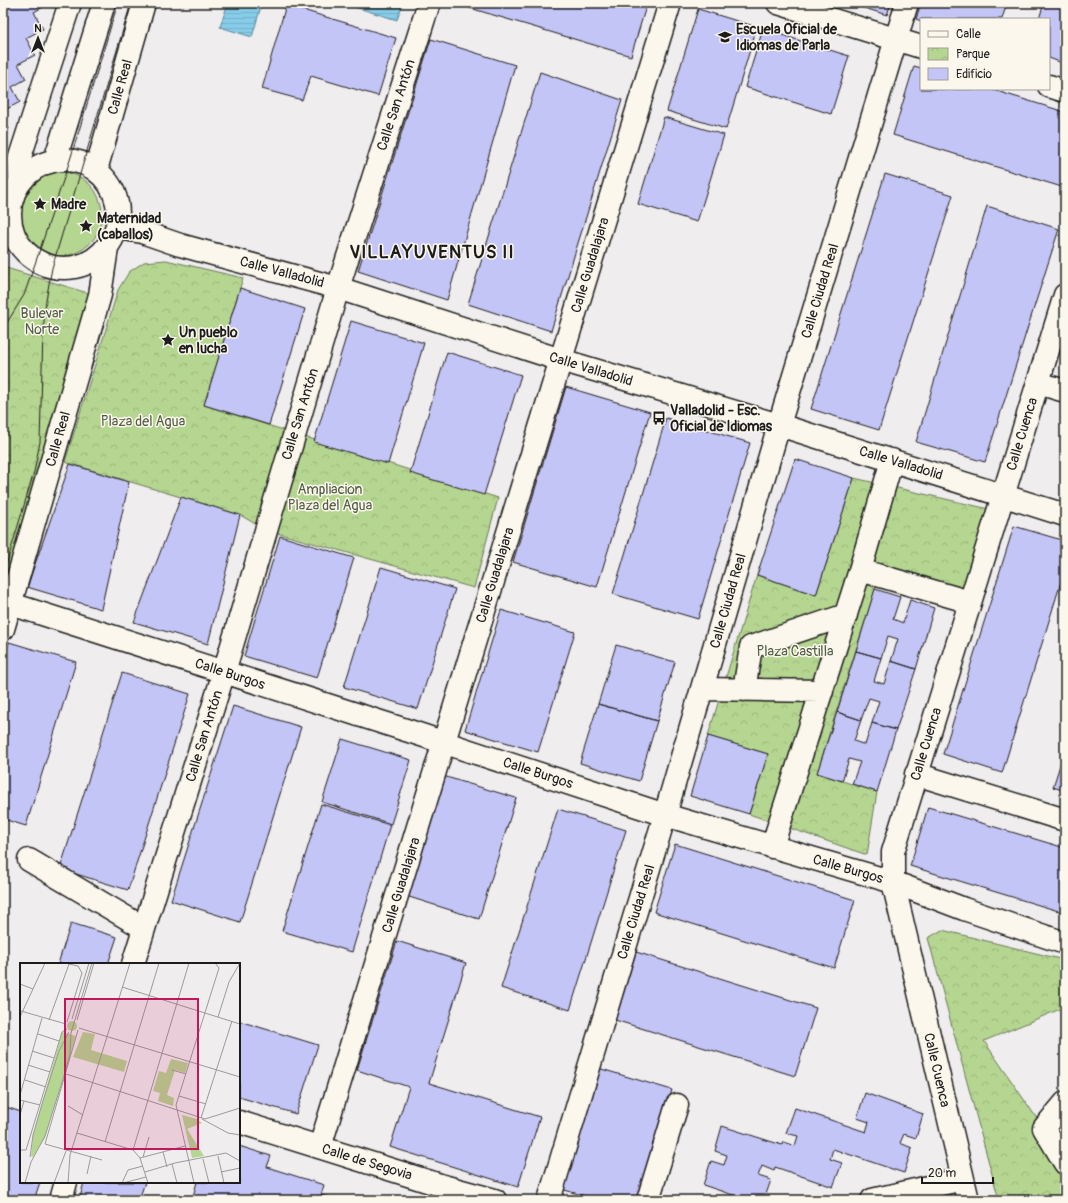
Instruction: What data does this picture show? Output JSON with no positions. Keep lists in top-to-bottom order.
{
  "streets": {
    "street": [
      "Calle Real",
      "Calle San Antón",
      "Calle Guadalajara",
      "Calle Valladolid",
      "Calle Ciudad Real",
      "Calle Cuenca",
      "Calle Burgos",
      "Calle de Segovia"
    ]
  },
  "crossings": [
    ["Calle Real", "Calle Valladolid"],
    ["Calle Real", "Calle Burgos"],
    ["Calle San Antón", "Calle Valladolid"],
    ["Calle San Antón", "Calle Burgos"],
    ["Calle Guadalajara", "Calle Valladolid"],
    ["Calle Guadalajara", "Calle Burgos"],
    ["Calle Guadalajara", "Calle de Segovia"],
    ["Calle Valladolid", "Calle Ciudad Real"],
    ["Calle Valladolid", "Calle Cuenca"],
    ["Calle Ciudad Real", "Calle Burgos"],
    ["Calle Cuenca", "Calle Burgos"]
  ],
  "districts": ["VILLAYUVENTUS II"],
  "parks": [
    "Bulevar Norte",
    "Plaza del Agua",
    "Ampliacion Plaza del Agua",
    "Plaza Castilla"
  ],
  "places": {
    "school or university": ["Escuela Oficial de Idiomas de Parla"],
    "place": ["Madre", "Maternidad (caballos)", "Un pueblo en lucha"],
    "bus stop": ["Valladolid - Esc. Oficial de Idiomas"]
  },
  "legend": ["Calle", "Parque", "Edificio"],
  "scale_bar": "20 m",
  "north": "top"
}
